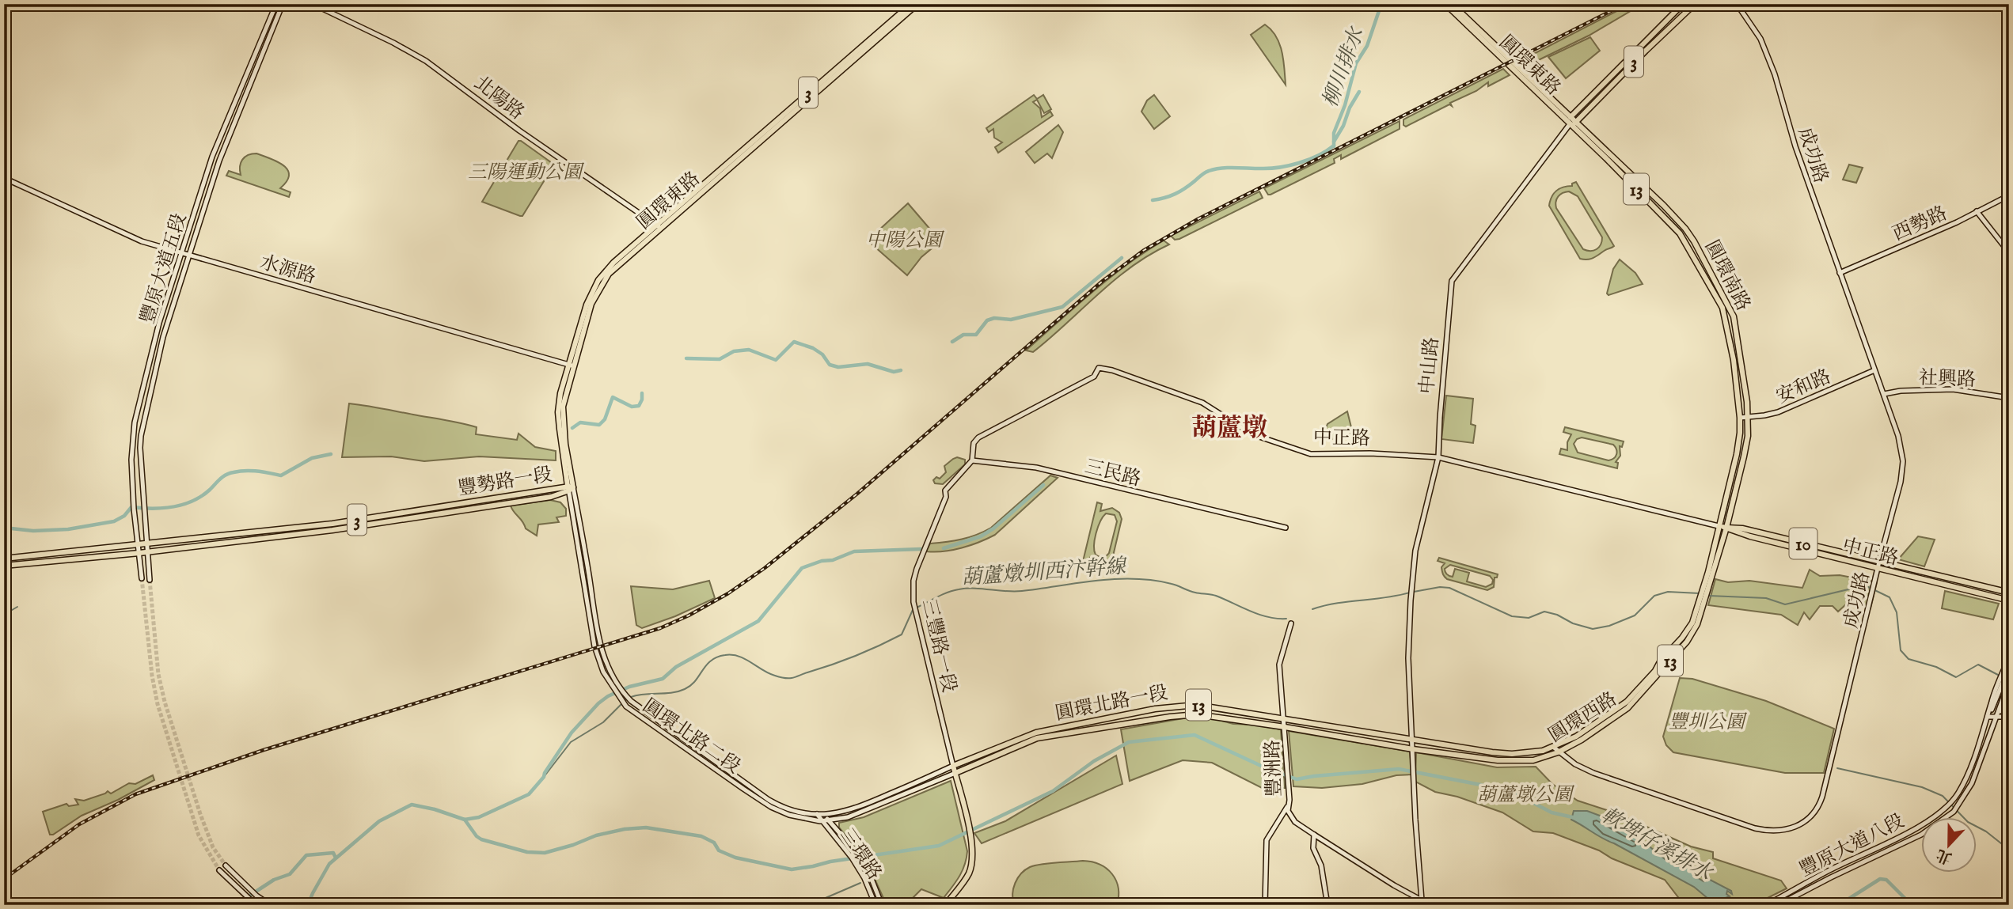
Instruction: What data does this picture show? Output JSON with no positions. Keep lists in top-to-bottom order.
{
  "streets": {
    "main road": [
      "3",
      "圓環東路",
      "13",
      "圓環南路",
      "中正路",
      "豐勢路一段",
      "10",
      "三豐路一段",
      "圓環北路一段",
      "圓環西路"
    ],
    "street": [
      "北陽路",
      "成功路",
      "西勢路",
      "豐原大道五段",
      "水源路",
      "中山路",
      "社興路",
      "安和路",
      "三民路",
      "圓環北路二段",
      "豐洲路",
      "豐原大道八段",
      "三環路"
    ]
  },
  "crossings": [
    ["3", "圓環東路"],
    ["3", "豐原大道五段"],
    ["3", "圓環南路"],
    ["3", "豐勢路一段"],
    ["圓環東路", "北陽路"],
    ["圓環東路", "水源路"],
    ["圓環東路", "圓環南路"],
    ["圓環東路", "中山路"],
    ["圓環東路", "豐勢路一段"],
    ["圓環東路", "圓環北路二段"],
    ["成功路", "西勢路"],
    ["成功路", "社興路"],
    ["成功路", "安和路"],
    ["成功路", "中正路"],
    ["成功路", "圓環西路"],
    ["豐原大道五段", "水源路"],
    ["豐原大道五段", "豐勢路一段"],
    ["圓環南路", "中山路"],
    ["圓環南路", "安和路"],
    ["圓環南路", "中正路"],
    ["圓環南路", "圓環西路"],
    ["中山路", "中正路"],
    ["中山路", "圓環北路一段"],
    ["中山路", "圓環西路"],
    ["中山路", "豐洲路"],
    ["中正路", "三民路"],
    ["中正路", "三豐路一段"],
    ["中正路", "圓環西路"],
    ["三民路", "三豐路一段"],
    ["豐勢路一段", "圓環北路二段"],
    ["三豐路一段", "圓環北路一段"],
    ["三豐路一段", "圓環北路二段"],
    ["圓環北路一段", "圓環西路"],
    ["圓環北路一段", "圓環北路二段"],
    ["圓環北路一段", "豐洲路"],
    ["圓環北路二段", "三環路"]
  ],
  "districts": ["葫蘆墩"],
  "water": ["柳川排水", "葫蘆燉圳西汴幹線", "軟埤仔溪排水"],
  "parks": [
    "三陽運動公園",
    "中陽公園",
    "豐圳公園",
    "葫蘆墩公園"
  ],
  "north": "bottom"
}
